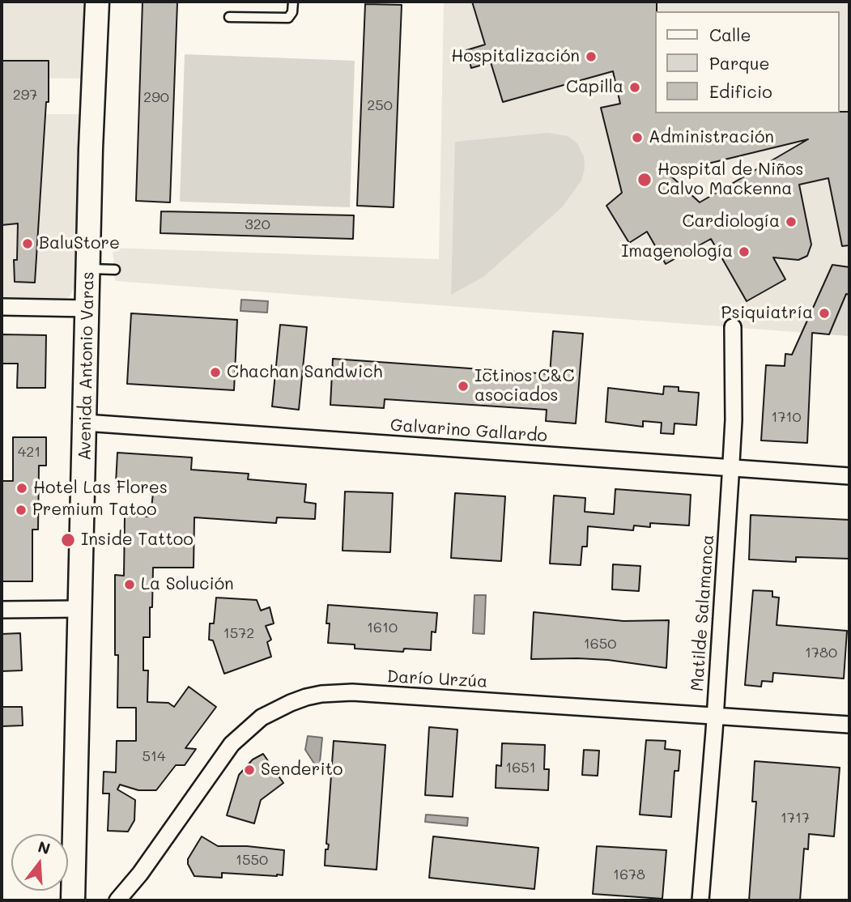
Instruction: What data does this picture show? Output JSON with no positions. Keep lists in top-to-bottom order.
{
  "streets": {
    "main road": ["Avenida Antonio Varas"],
    "street": ["Galvarino Gallardo", "Matilde Salamanca", "Darío Urzúa"]
  },
  "crossings": [
    ["Avenida Antonio Varas", "Galvarino Gallardo"],
    ["Galvarino Gallardo", "Matilde Salamanca"],
    ["Matilde Salamanca", "Darío Urzúa"]
  ],
  "places": [
    "Hospitalización",
    "Capilla",
    "Administración",
    "Hospital de Niños Calvo Mackenna",
    "Cardiología",
    "BaluStore",
    "Imagenología",
    "Psiquiatría",
    "Chachan Sandwich",
    "Ictinos C&C asociados",
    "Hotel Las Flores",
    "Premium Tatoo",
    "Inside Tattoo",
    "La Solución",
    "Senderito"
  ],
  "house_numbers": [
    "297",
    "290",
    "250",
    "320",
    "1710",
    "421",
    "1610",
    "1572",
    "1650",
    "1780",
    "514",
    "1651",
    "1717",
    "1550",
    "1678"
  ],
  "legend": ["Calle", "Parque", "Edificio"],
  "north": "top"
}
